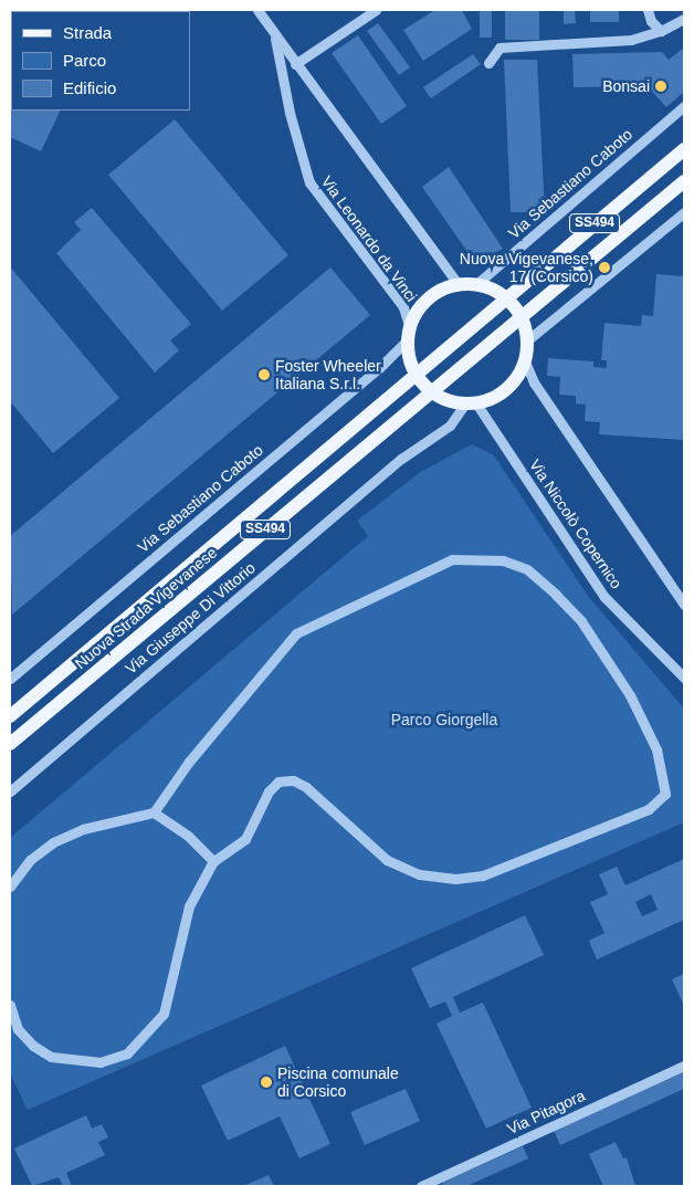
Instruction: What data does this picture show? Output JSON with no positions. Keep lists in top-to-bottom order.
{
  "streets": {
    "main road": ["SS494", "Nuova Strada Vigevanese"],
    "street": [
      "Via Sebastiano Caboto",
      "Via Leonardo da Vinci",
      "Via Niccolò Copernico",
      "Via Giuseppe Di Vittorio",
      "Via Pitagora"
    ]
  },
  "crossings": [
    ["Via Sebastiano Caboto", "Via Leonardo da Vinci"],
    ["Via Niccolò Copernico", "Via Giuseppe Di Vittorio"]
  ],
  "parks": ["Parco Giorgella"],
  "places": [
    "Bonsai",
    "Nuova Vigevanese, 17 (Corsico)",
    "Foster Wheeler Italiana S.r.l.",
    "Piscina comunale di Corsico"
  ],
  "legend": ["Strada", "Parco", "Edificio"]
}
